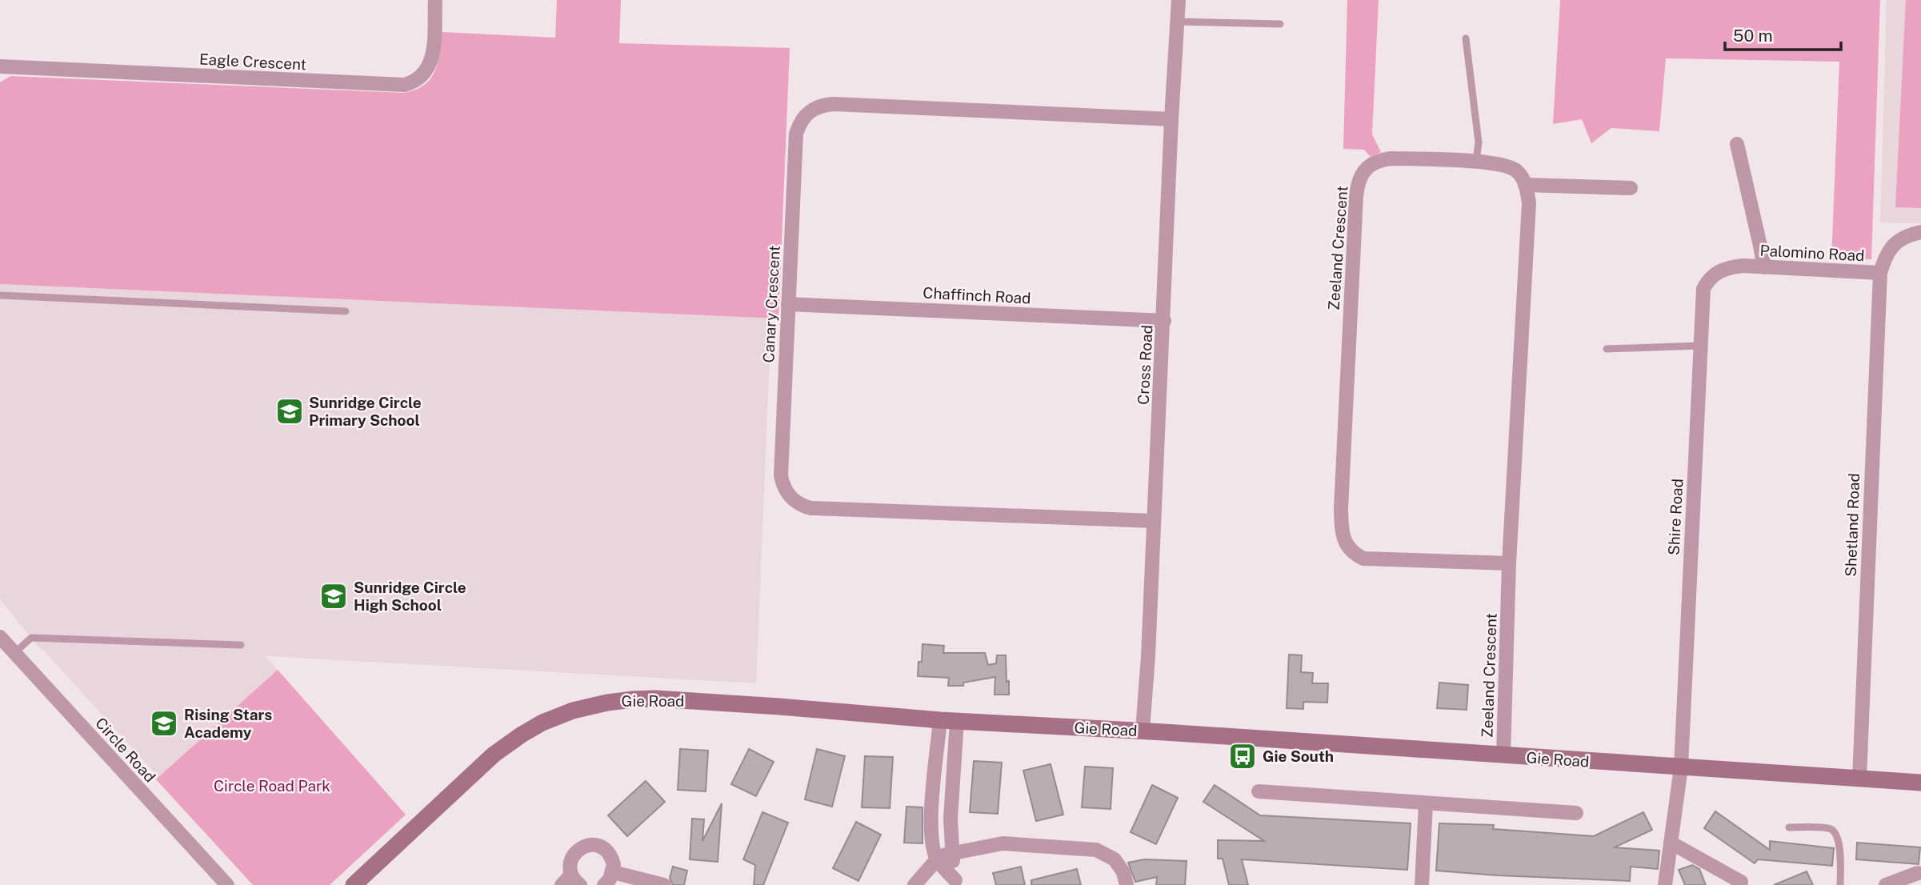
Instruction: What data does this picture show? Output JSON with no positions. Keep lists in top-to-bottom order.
{
  "streets": {
    "street": [
      "Eagle Crescent",
      "Zeeland Crescent",
      "Palomino Road",
      "Chaffinch Road",
      "Canary Crescent",
      "Cross Road",
      "Shire Road",
      "Shetland Road",
      "Gie Road",
      "Circle Road"
    ]
  },
  "crossings": [
    ["Zeeland Crescent", "Gie Road"],
    ["Palomino Road", "Shire Road"],
    ["Palomino Road", "Shetland Road"],
    ["Chaffinch Road", "Canary Crescent"],
    ["Chaffinch Road", "Cross Road"],
    ["Canary Crescent", "Cross Road"],
    ["Cross Road", "Gie Road"],
    ["Shire Road", "Gie Road"],
    ["Shetland Road", "Gie Road"]
  ],
  "parks": ["Circle Road Park"],
  "places": {
    "school or university": ["Sunridge Circle Primary School", "Sunridge Circle High School", "Rising Stars Academy"],
    "bus stop": ["Gie South"]
  },
  "scale_bar": "50 m"
}
